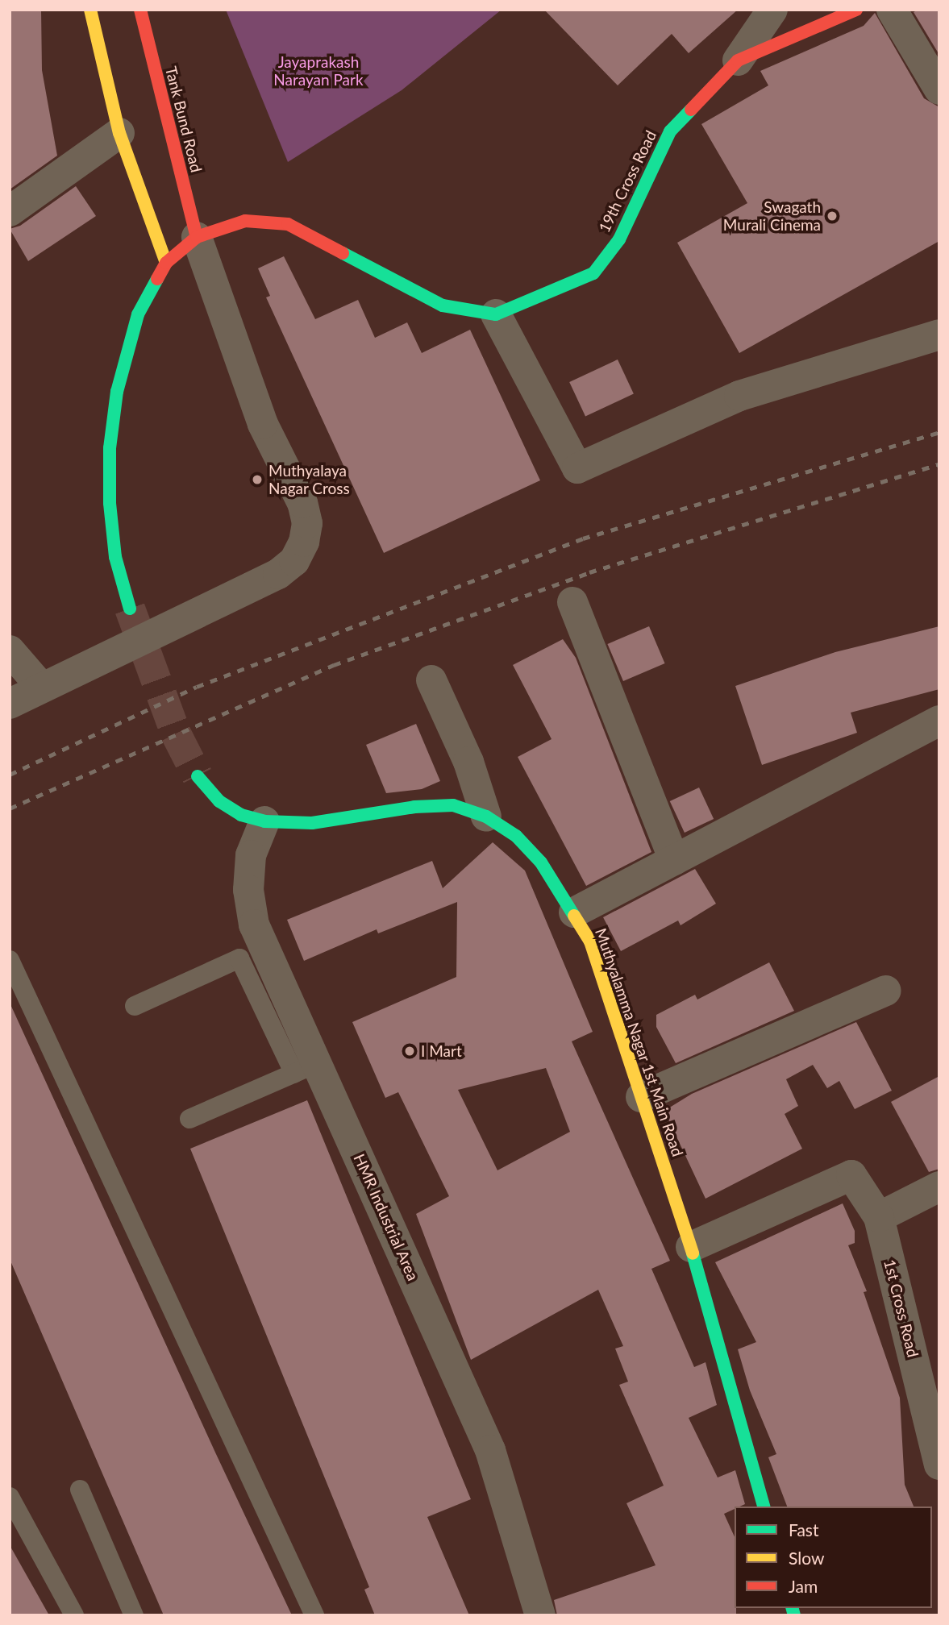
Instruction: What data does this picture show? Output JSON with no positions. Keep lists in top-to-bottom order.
{
  "streets": {
    "street": [
      "Tank Bund Road",
      "19th Cross Road",
      "Muthyalamma Nagar 1st Main Road",
      "HMR Industrial Area",
      "1st Cross Road"
    ]
  },
  "crossings": [
    ["Muthyalamma Nagar 1st Main Road", "HMR Industrial Area"],
    ["Muthyalamma Nagar 1st Main Road", "1st Cross Road"]
  ],
  "parks": ["Jayaprakash Narayan Park"],
  "places": ["Swagath Murali Cinema", "Muthyalaya Nagar Cross", "I Mart"],
  "legend": ["Fast", "Slow", "Jam"]
}
